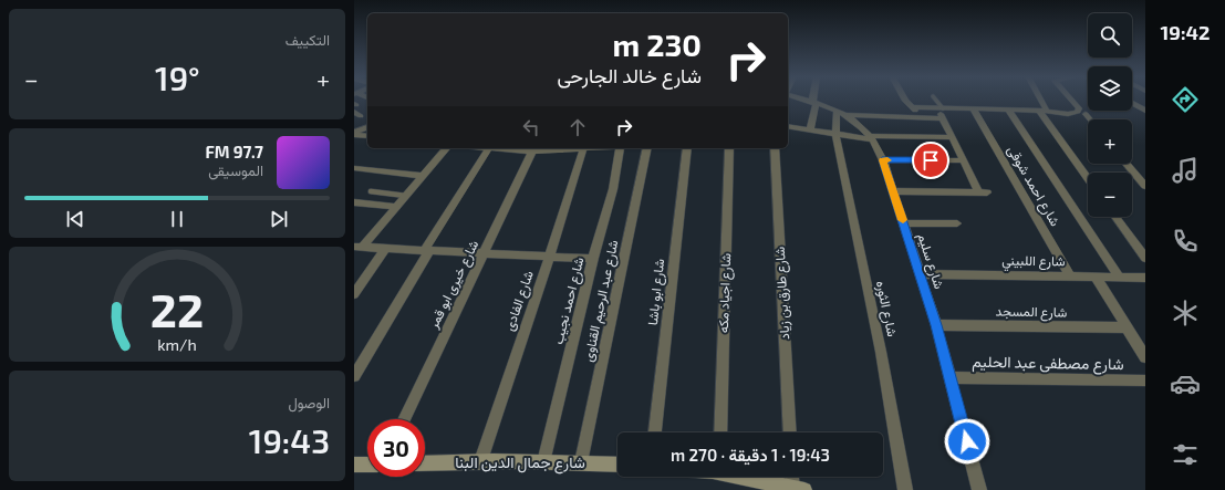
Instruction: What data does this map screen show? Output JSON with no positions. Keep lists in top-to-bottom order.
{
  "streets": {
    "main road": ["شارع جمال الدين البنا"],
    "street": [
      "شارع احمد شوقى",
      "شارع سليم",
      "شارع اللبيني",
      "شارع خيرى ابو قمر",
      "شارع ابو باشا",
      "شارع اجياد مكه",
      "شارع طارق بن زياد",
      "شارع الفادى",
      "شارع احمد نجيب",
      "شارع عبد الرحيم القناوى",
      "شارع الثوره",
      "شارع المسجد",
      "شارع مصطفى عبد الحليم"
    ]
  },
  "crossings": [
    ["شارع احمد شوقى", "شارع اللبيني"],
    ["شارع سليم", "شارع اللبيني"],
    ["شارع سليم", "شارع الثوره"],
    ["شارع سليم", "شارع المسجد"],
    ["شارع سليم", "شارع مصطفى عبد الحليم"],
    ["شارع الفادى", "شارع جمال الدين البنا"],
    ["شارع احمد نجيب", "شارع جمال الدين البنا"],
    ["شارع عبد الرحيم القناوى", "شارع جمال الدين البنا"]
  ],
  "page": {
    "tabs": "19:42",
    "tile": [
      "التكييف",
      ["الوصول", "19:43"]
    ],
    "map_buttons": ["+", "−"],
    "turn": ["230 m", "شارع خالد الجارحى"],
    "heat": ["−", "19°", "+"],
    "song": ["97.7 FM", "الموسيقى"],
    "limit": "30",
    "trip": "19:43 · 1 دقيقة · 270 m",
    "gauge": ["22", "km/h"]
  }
}
